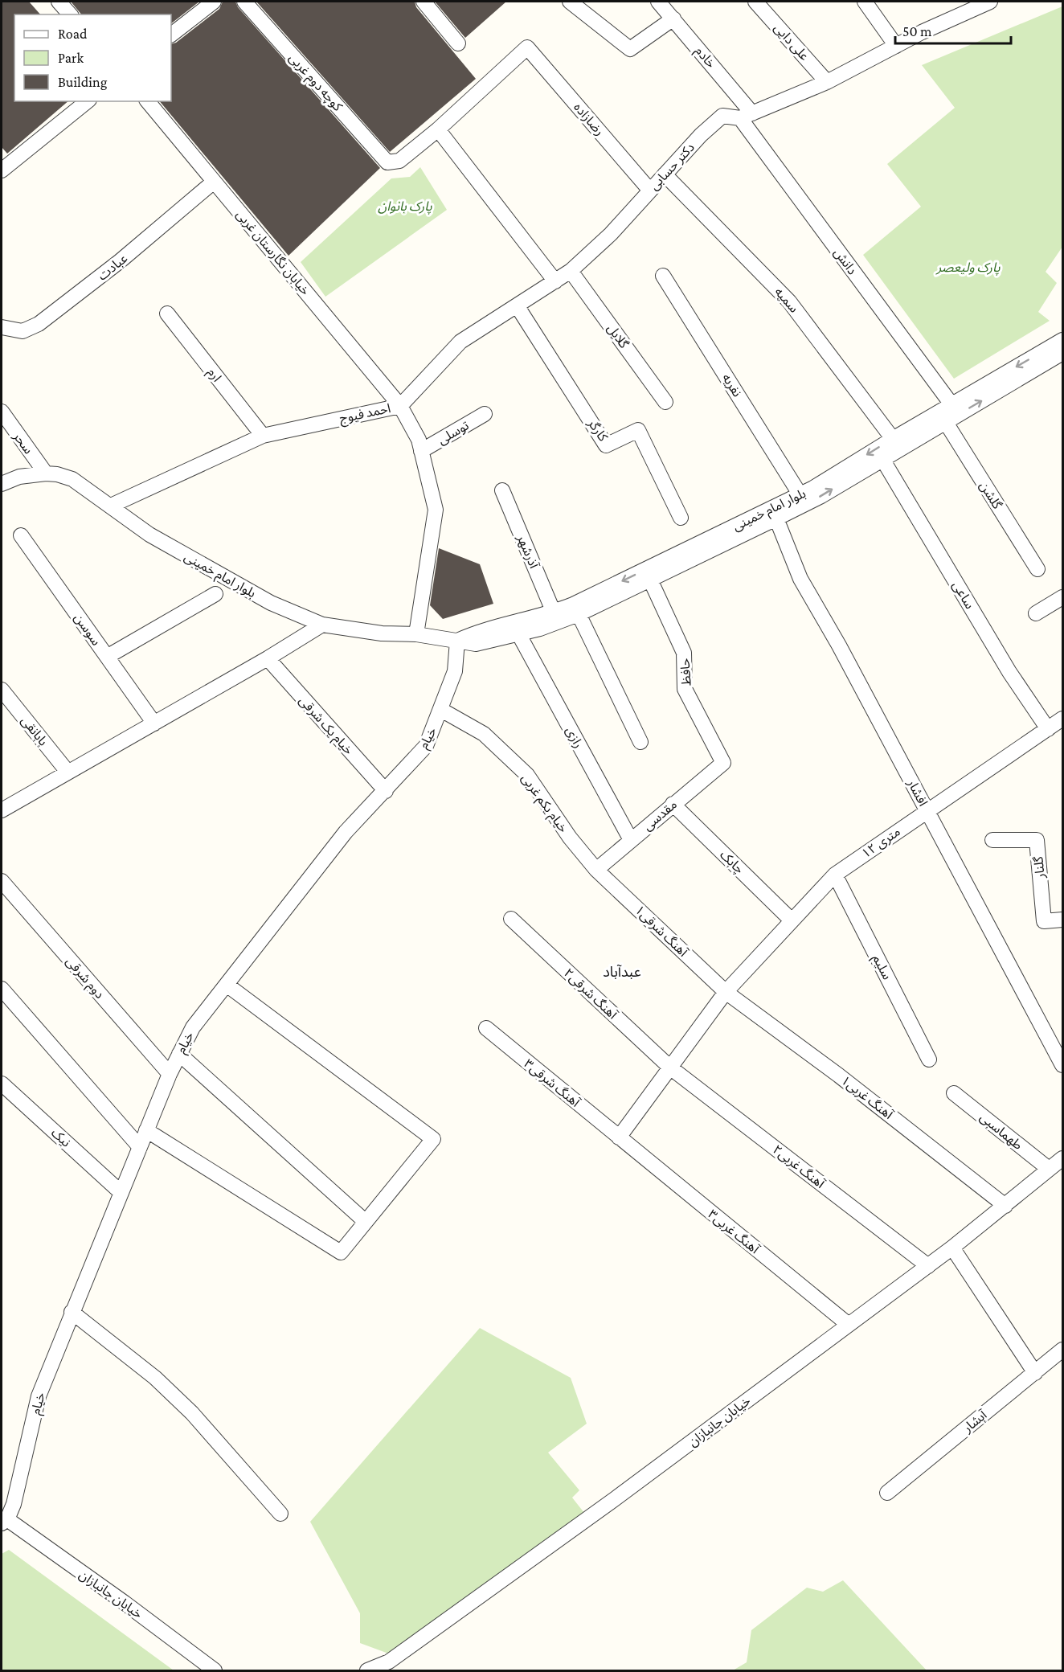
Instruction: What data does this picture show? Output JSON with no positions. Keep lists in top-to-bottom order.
{
  "streets": {
    "street": [
      "علی دایی",
      "خادم",
      "کوچه دوم غربی",
      "رضازاده",
      "دکتر حسابی",
      "خیابان نگارستان غربی",
      "دانش",
      "عبادت",
      "سمیه",
      "گلایل",
      "ارم",
      "نفریه",
      "احمد فیوج",
      "کارگر",
      "توسلی",
      "سحر",
      "گلشن",
      "بلوار امام خمینی",
      "آذرشهر",
      "ساعی",
      "سوسن",
      "حافظ",
      "خیام یک شرقی",
      "بابانقی",
      "رازی",
      "خیام",
      "افشار",
      "خیام یکم غربی",
      "مقدسی",
      "۱۲ متری",
      "چابک",
      "گلنار",
      "آهنگ شرقی۱",
      "سلیم",
      "دوم شرقی",
      "آهنگ شرقی۲",
      "آهنگ شرقی۳",
      "آهنگ غربی۱",
      "طهماسبی",
      "نیک",
      "آهنگ غربی۲",
      "آهنگ غربی۳",
      "خیابان جانبازان",
      "آبشار"
    ]
  },
  "crossings": [
    ["علی دایی", "دکتر حسابی"],
    ["خادم", "دکتر حسابی"],
    ["خادم", "دانش"],
    ["کوچه دوم غربی", "رضازاده"],
    ["رضازاده", "دکتر حسابی"],
    ["دکتر حسابی", "خیابان نگارستان غربی"],
    ["دکتر حسابی", "دانش"],
    ["دکتر حسابی", "سمیه"],
    ["دکتر حسابی", "گلایل"],
    ["دکتر حسابی", "احمد فیوج"],
    ["دکتر حسابی", "کارگر"],
    ["خیابان نگارستان غربی", "عبادت"],
    ["خیابان نگارستان غربی", "احمد فیوج"],
    ["دانش", "بلوار امام خمینی"],
    ["سمیه", "بلوار امام خمینی"],
    ["ارم", "احمد فیوج"],
    ["نفریه", "بلوار امام خمینی"],
    ["احمد فیوج", "توسلی"],
    ["احمد فیوج", "بلوار امام خمینی"],
    ["سحر", "بلوار امام خمینی"],
    ["گلشن", "بلوار امام خمینی"],
    ["بلوار امام خمینی", "آذرشهر"],
    ["بلوار امام خمینی", "ساعی"],
    ["بلوار امام خمینی", "حافظ"],
    ["بلوار امام خمینی", "رازی"],
    ["بلوار امام خمینی", "خیام"],
    ["بلوار امام خمینی", "افشار"],
    ["ساعی", "۱۲ متری"],
    ["حافظ", "مقدسی"],
    ["خیام یک شرقی", "خیام"],
    ["رازی", "مقدسی"],
    ["خیام", "خیام یکم غربی"],
    ["خیام", "دوم شرقی"],
    ["خیام", "نیک"],
    ["خیام", "خیابان جانبازان"],
    ["افشار", "۱۲ متری"],
    ["خیام یکم غربی", "مقدسی"],
    ["خیام یکم غربی", "آهنگ شرقی۱"],
    ["مقدسی", "چابک"],
    ["مقدسی", "آهنگ شرقی۱"],
    ["۱۲ متری", "چابک"],
    ["۱۲ متری", "آهنگ شرقی۱"],
    ["۱۲ متری", "سلیم"],
    ["۱۲ متری", "آهنگ شرقی۲"],
    ["۱۲ متری", "آهنگ شرقی۳"],
    ["۱۲ متری", "آهنگ غربی۱"],
    ["۱۲ متری", "آهنگ غربی۲"],
    ["۱۲ متری", "آهنگ غربی۳"],
    ["آهنگ شرقی۱", "آهنگ غربی۱"],
    ["آهنگ شرقی۲", "آهنگ غربی۲"],
    ["آهنگ شرقی۳", "آهنگ غربی۳"],
    ["آهنگ غربی۱", "خیابان جانبازان"],
    ["طهماسبی", "خیابان جانبازان"],
    ["آهنگ غربی۲", "خیابان جانبازان"],
    ["آهنگ غربی۳", "خیابان جانبازان"]
  ],
  "districts": ["عبدآباد"],
  "parks": ["پارک بانوان", "پارک ولیعصر"],
  "legend": ["Road", "Park", "Building"],
  "scale_bar": "50 m"
}
